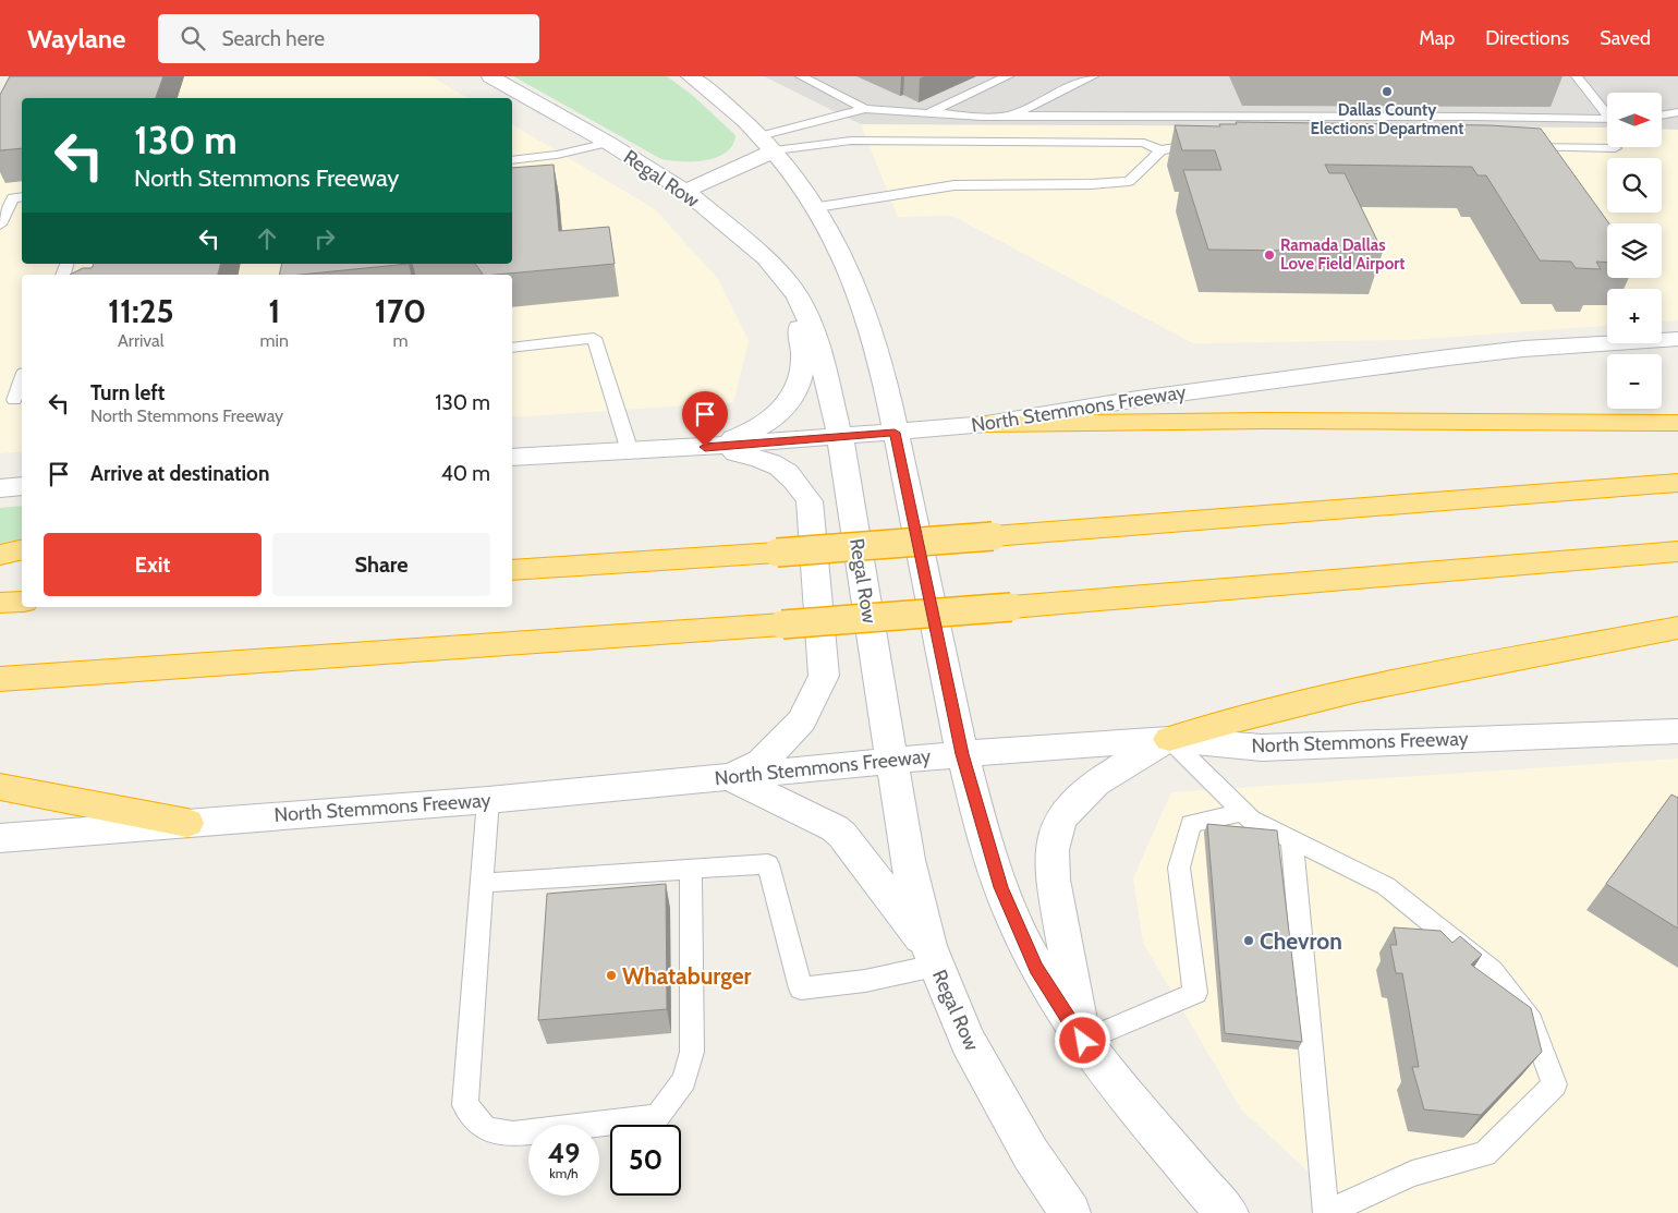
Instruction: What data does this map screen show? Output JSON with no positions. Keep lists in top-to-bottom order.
{
  "streets": {
    "main road": ["Regal Row", "North Stemmons Freeway"]
  },
  "crossings": [
    ["Regal Row", "North Stemmons Freeway"]
  ],
  "places": [
    "Dallas County Elections Department",
    "Ramada Dallas Love Field Airport",
    "Chevron",
    "Whataburger"
  ],
  "north": "right",
  "page": {
    "header": "Waylane",
    "search": "Search here",
    "nav": ["Map", "Directions", "Saved"],
    "map_buttons": ["+", "−"],
    "turn": ["130 m", "North Stemmons Freeway"],
    "eta": [
      "11:25",
      "Arrival",
      "1",
      "min",
      "170",
      "m"
    ],
    "list": [
      {
        "name": "Turn left",
        "note": "North Stemmons Freeway",
        "value": "130 m"
      },
      {
        "name": "Arrive at destination",
        "value": "40 m"
      }
    ],
    "buttons": ["Exit", "Share"],
    "speed": "49 km/h",
    "limit": "50"
  }
}
